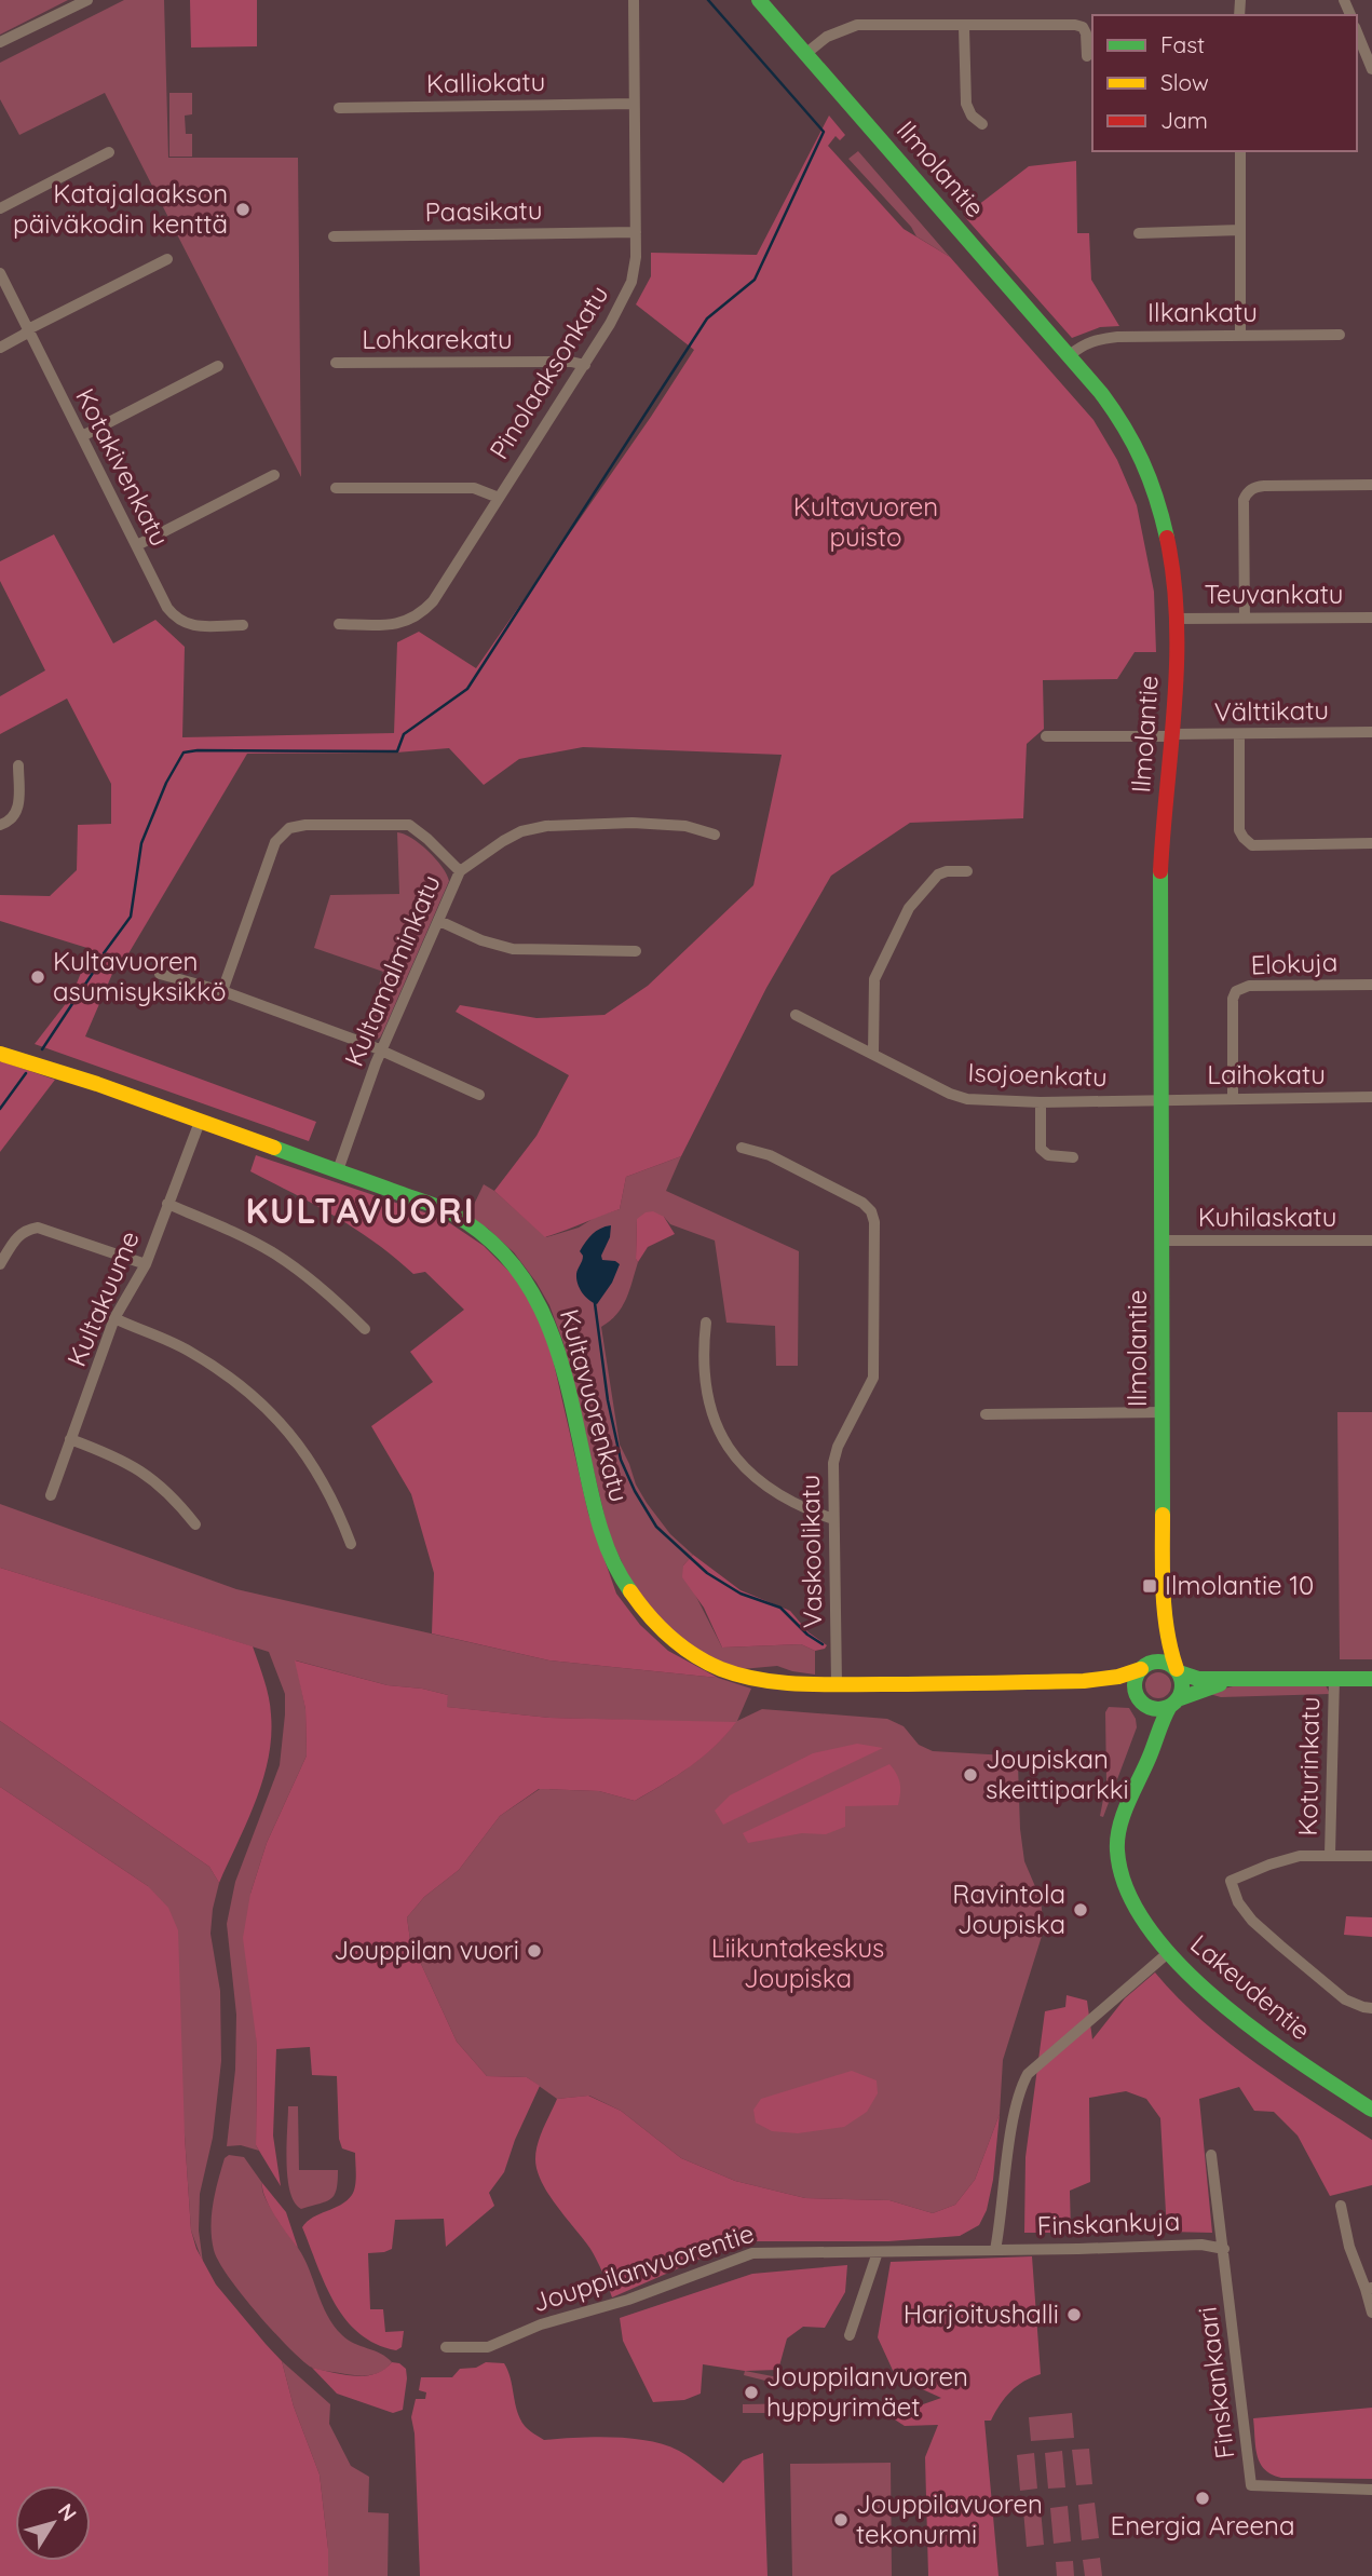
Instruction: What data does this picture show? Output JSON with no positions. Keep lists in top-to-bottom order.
{
  "streets": {
    "street": [
      "Kalliokatu",
      "Ilmolantie",
      "Paasikatu",
      "Ilkankatu",
      "Lohkarekatu",
      "Pinolaaksonkatu",
      "Kotakivenkatu",
      "Teuvankatu",
      "Välttikatu",
      "Elokuja",
      "Kultamalminkatu",
      "Isojoenkatu",
      "Laihokatu",
      "Kuhilaskatu",
      "Kultakuume",
      "Kultavuorenkatu",
      "Vaskoolikatu",
      "Koturinkatu",
      "Lakeudentie",
      "Finskankuja",
      "Jouppilanvuorentie",
      "Finskankaari"
    ]
  },
  "crossings": [
    ["Kalliokatu", "Pinolaaksonkatu"],
    ["Ilmolantie", "Ilkankatu"],
    ["Ilmolantie", "Teuvankatu"],
    ["Ilmolantie", "Välttikatu"],
    ["Ilmolantie", "Isojoenkatu"],
    ["Ilmolantie", "Laihokatu"],
    ["Ilmolantie", "Kuhilaskatu"],
    ["Ilmolantie", "Kultavuorenkatu"],
    ["Ilmolantie", "Lakeudentie"],
    ["Paasikatu", "Pinolaaksonkatu"],
    ["Lohkarekatu", "Pinolaaksonkatu"],
    ["Elokuja", "Laihokatu"],
    ["Kultamalminkatu", "Kultavuorenkatu"],
    ["Isojoenkatu", "Laihokatu"],
    ["Kultakuume", "Kultavuorenkatu"],
    ["Kultavuorenkatu", "Vaskoolikatu"],
    ["Kultavuorenkatu", "Lakeudentie"],
    ["Finskankuja", "Jouppilanvuorentie"],
    ["Finskankuja", "Finskankaari"]
  ],
  "districts": ["KULTAVUORI"],
  "parks": ["Kultavuoren puisto", "Liikuntakeskus Joupiska"],
  "places": {
    "other": [
      "Katajalaakson päiväkodin kenttä",
      "Kultavuoren asumisyksikkö",
      "Joupiskan skeittiparkki",
      "Ravintola Joupiska",
      "Jouppilan vuori",
      "Harjoitushalli",
      "Jouppilanvuoren hyppyrimäet",
      "Energia Areena",
      "Jouppilavuoren tekonurmi"
    ],
    "transit": ["Ilmolantie 10"]
  },
  "legend": ["Fast", "Slow", "Jam"],
  "north": "top right"
}
